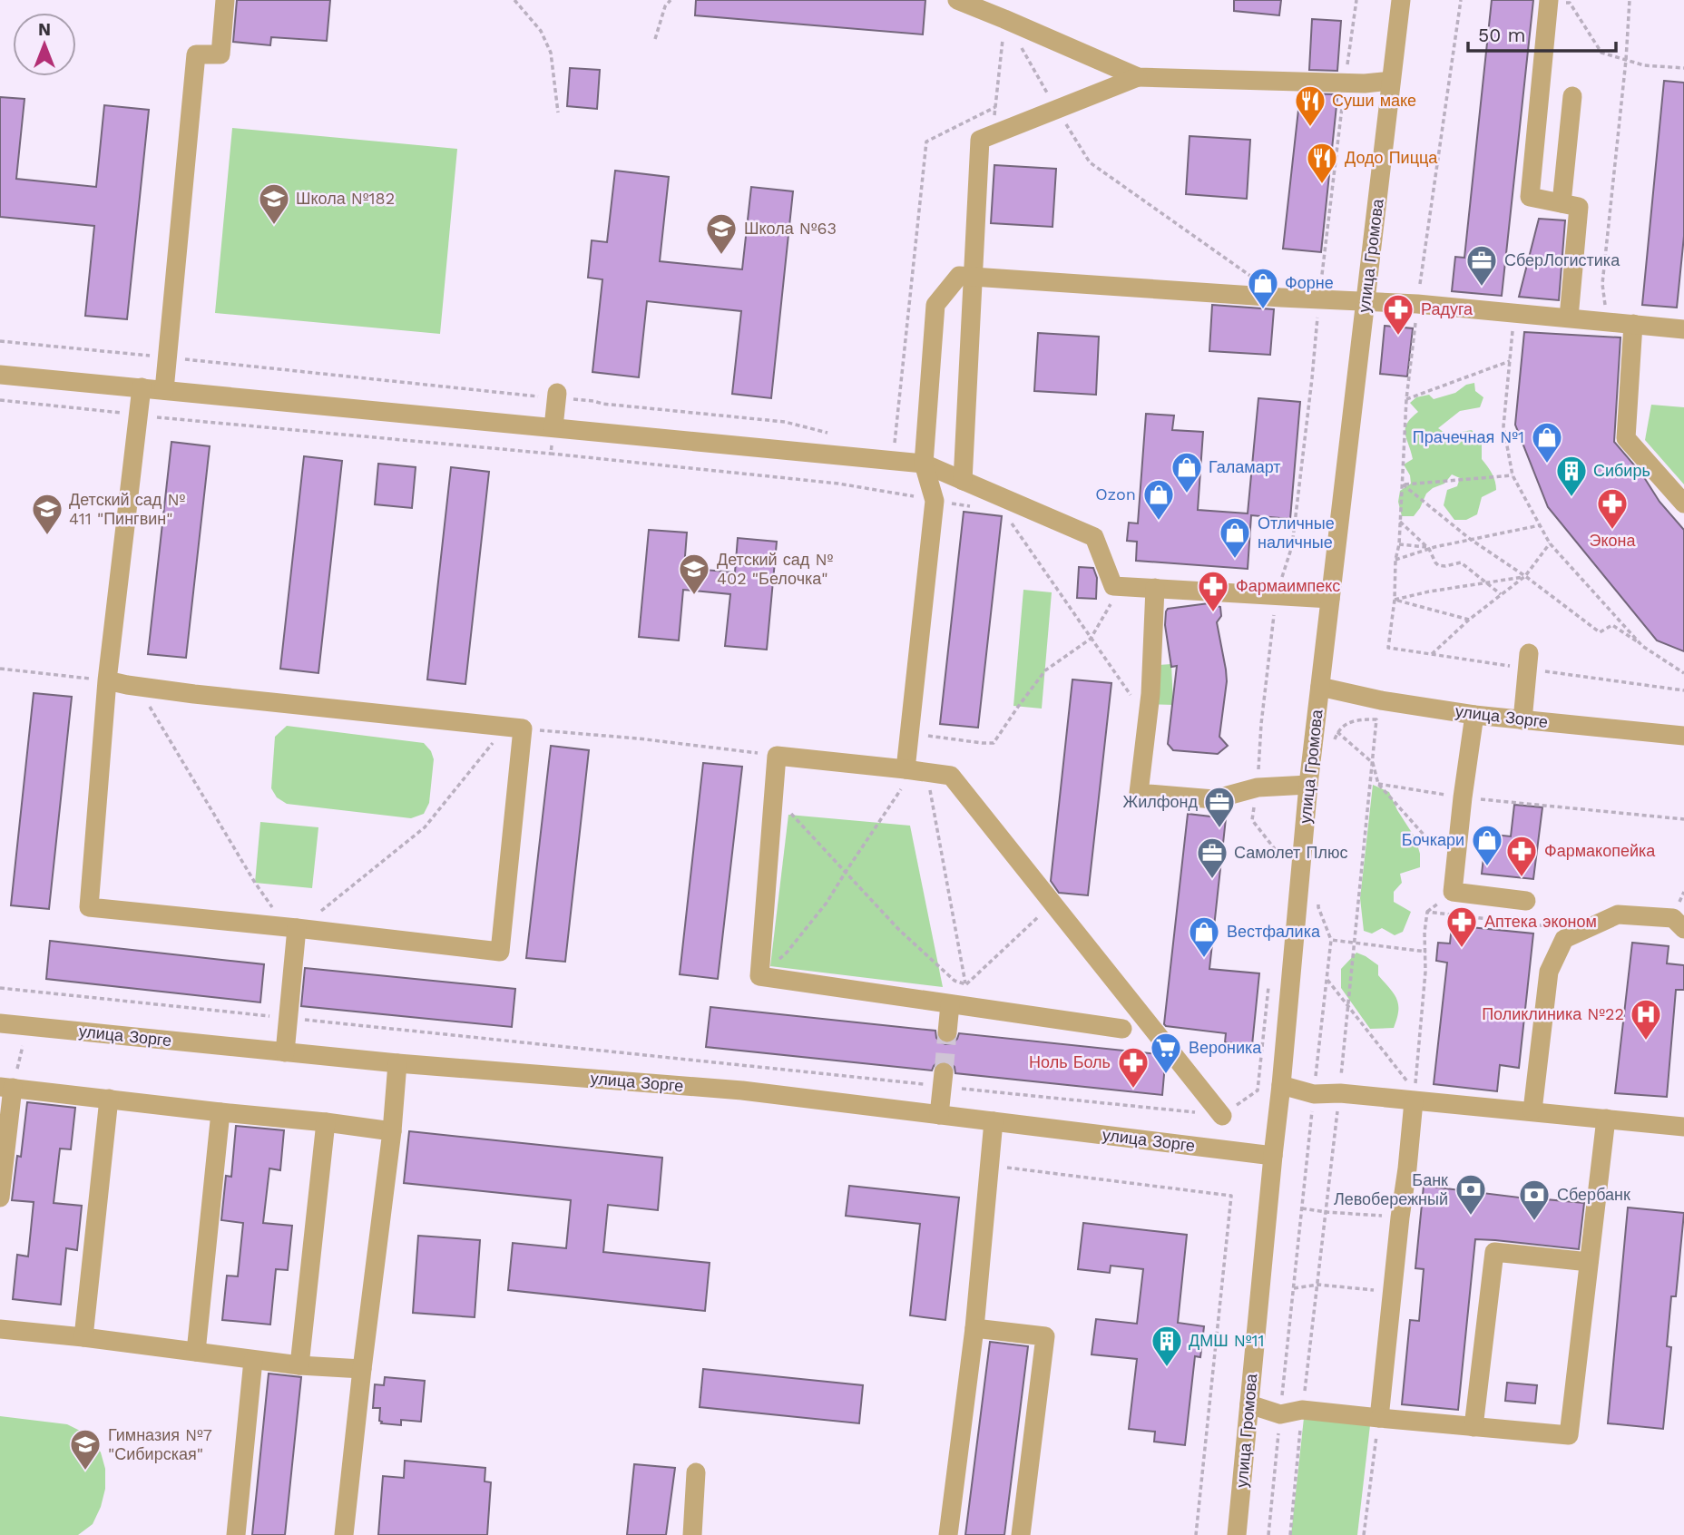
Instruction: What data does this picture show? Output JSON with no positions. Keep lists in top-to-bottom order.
{
  "streets": {
    "street": ["улица Громова", "улица Зорге"]
  },
  "crossings": [
    ["улица Громова", "улица Зорге"]
  ],
  "places": {
    "restaurant": ["Суши маке", "Додо Пицца"],
    "school or university": [
      "Школа №182",
      "Школа №63",
      "Детский сад № 411 \"Пингвин\"",
      "Детский сад № 402 \"Белочка\"",
      "Гимназия №7 \"Сибирская\""
    ],
    "office": ["СберЛогистика", "Жилфонд", "Самолет Плюс"],
    "shop": [
      "Форне",
      "Прачечная №1",
      "Галамарт",
      "Ozon",
      "Отличные наличные",
      "Бочкари",
      "Вестфалика"
    ],
    "pharmacy": [
      "Радуга",
      "Экона",
      "Фармаимпекс",
      "Фармакопейка",
      "Аптека эконом",
      "Ноль Боль"
    ],
    "building": ["Сибирь", "ДМШ №11"],
    "hospital": ["Поликлиника №22"],
    "supermarket": ["Вероника"],
    "bank": ["Банк Левобережный", "Сбербанк"]
  },
  "scale_bar": "50 m",
  "north": "top"
}
